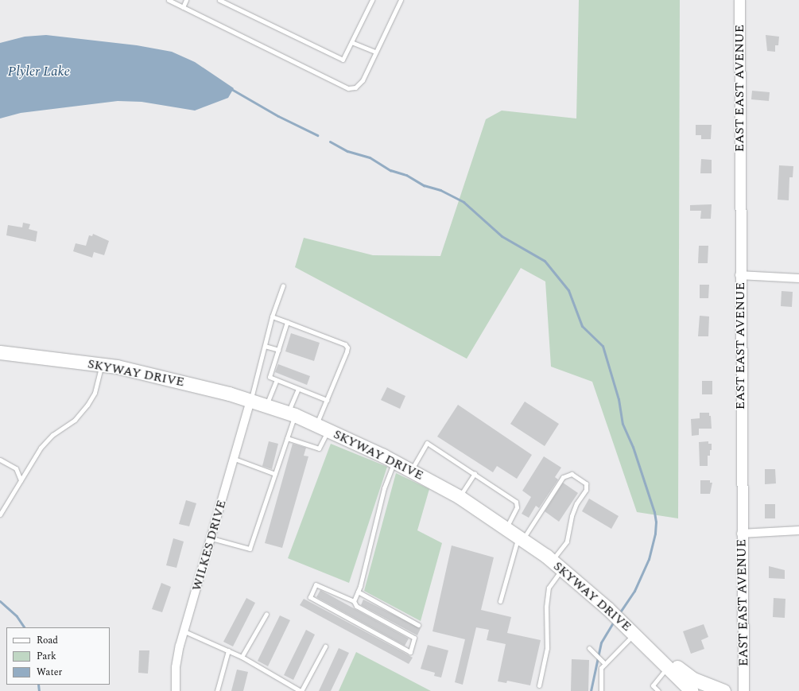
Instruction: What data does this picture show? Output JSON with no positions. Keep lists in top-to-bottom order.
{
  "streets": {
    "highway": ["SKYWAY DRIVE"],
    "street": ["EAST EAST AVENUE", "WILKES DRIVE"]
  },
  "crossings": [
    ["SKYWAY DRIVE", "WILKES DRIVE"]
  ],
  "water": ["Plyler Lake"],
  "legend": ["Road", "Park", "Water"]
}
